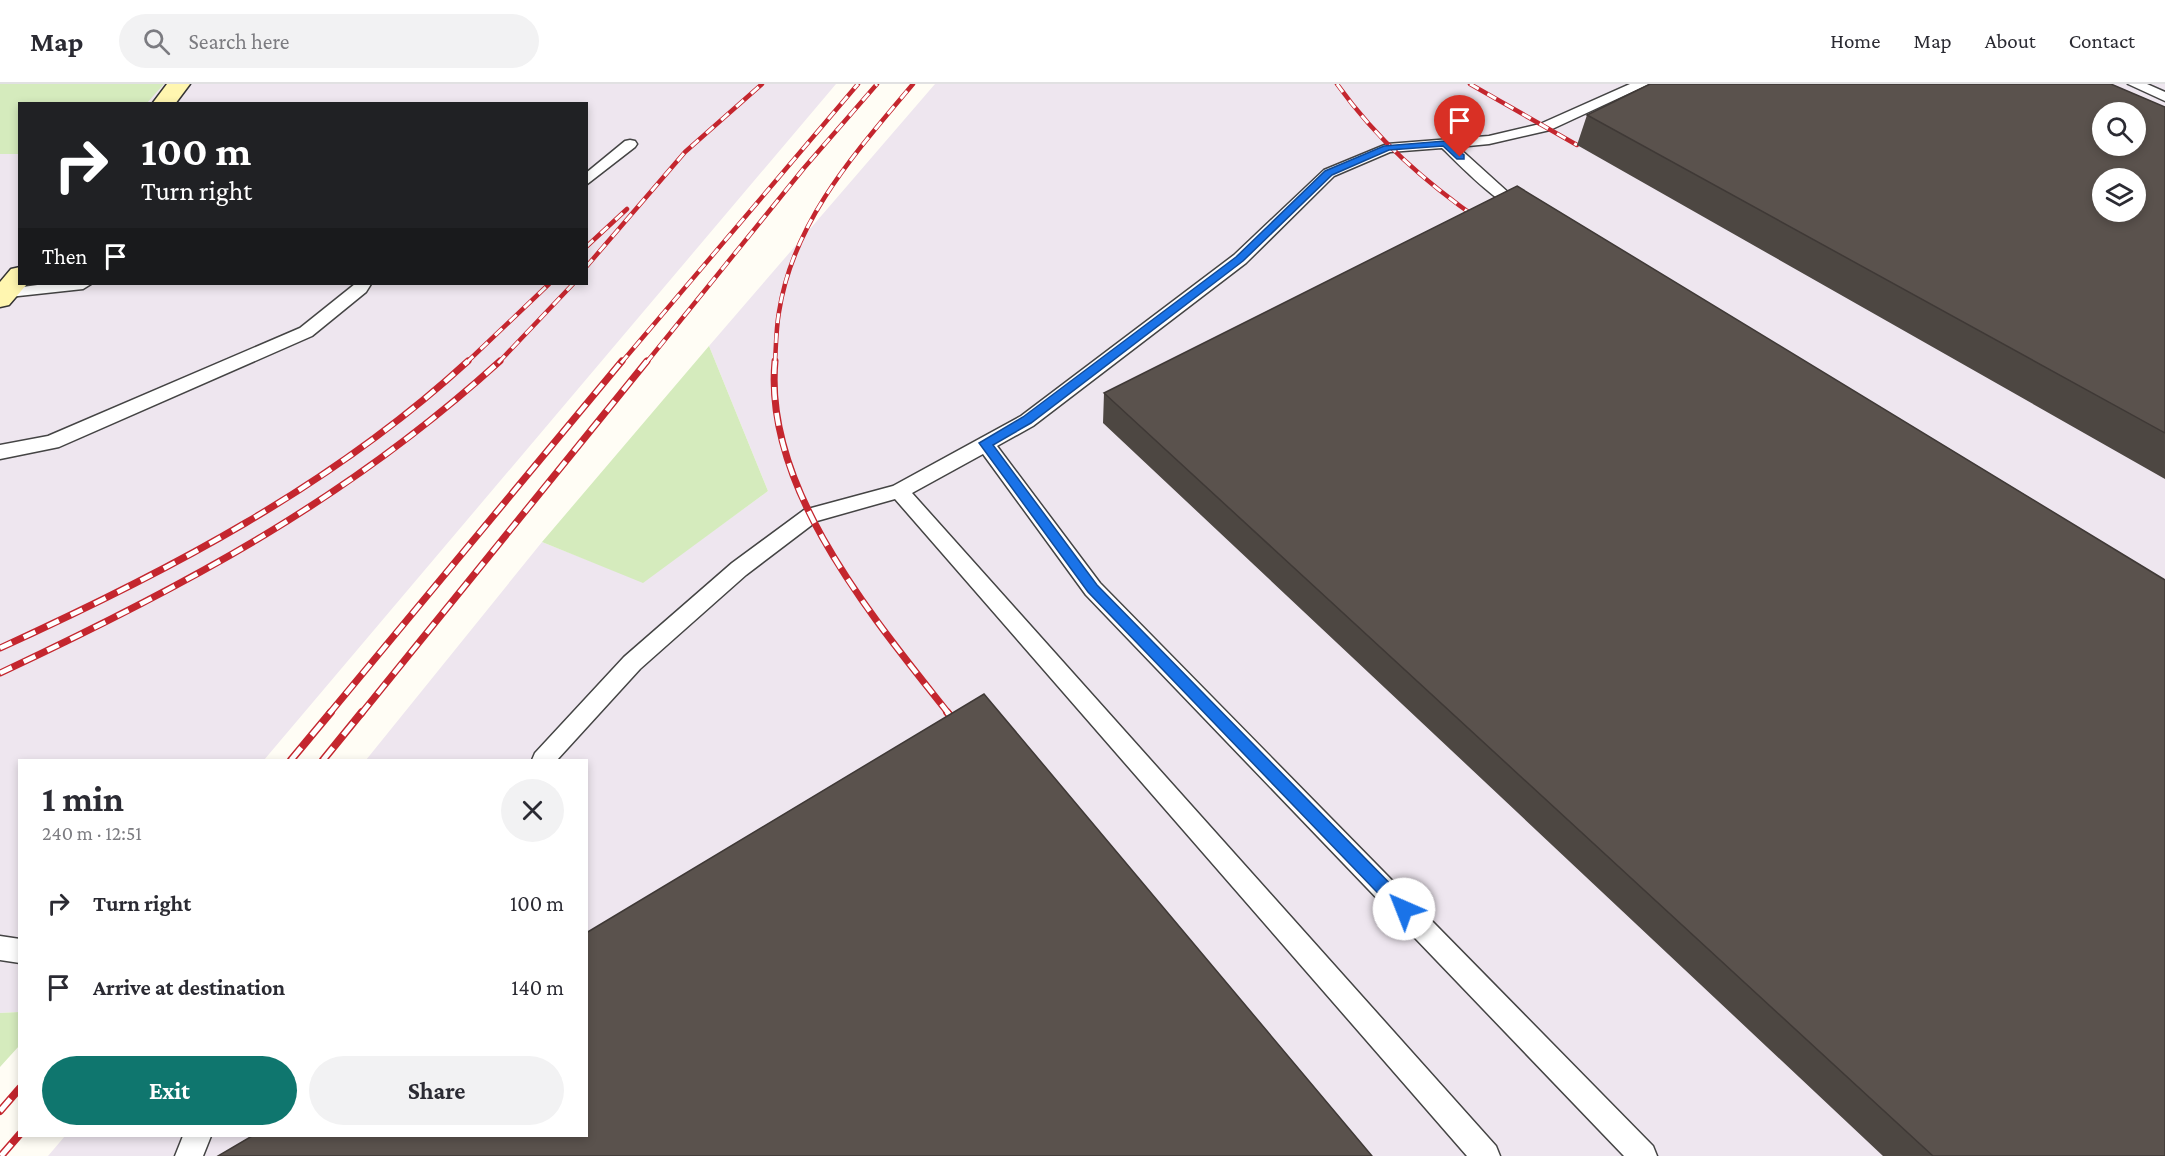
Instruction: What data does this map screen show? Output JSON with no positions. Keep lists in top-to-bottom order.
{
  "page": {
    "header": "Map",
    "search": "Search here",
    "nav": [
      "Home",
      "Map",
      "About",
      "Contact"
    ],
    "turn": ["100 m", "Turn right"],
    "then": "Then",
    "heading": ["1 min", "240 m · 12:51"],
    "list": [
      {
        "name": "Turn right",
        "value": "100 m"
      },
      {
        "name": "Arrive at destination",
        "value": "140 m"
      }
    ],
    "buttons": ["Exit", "Share"]
  }
}
